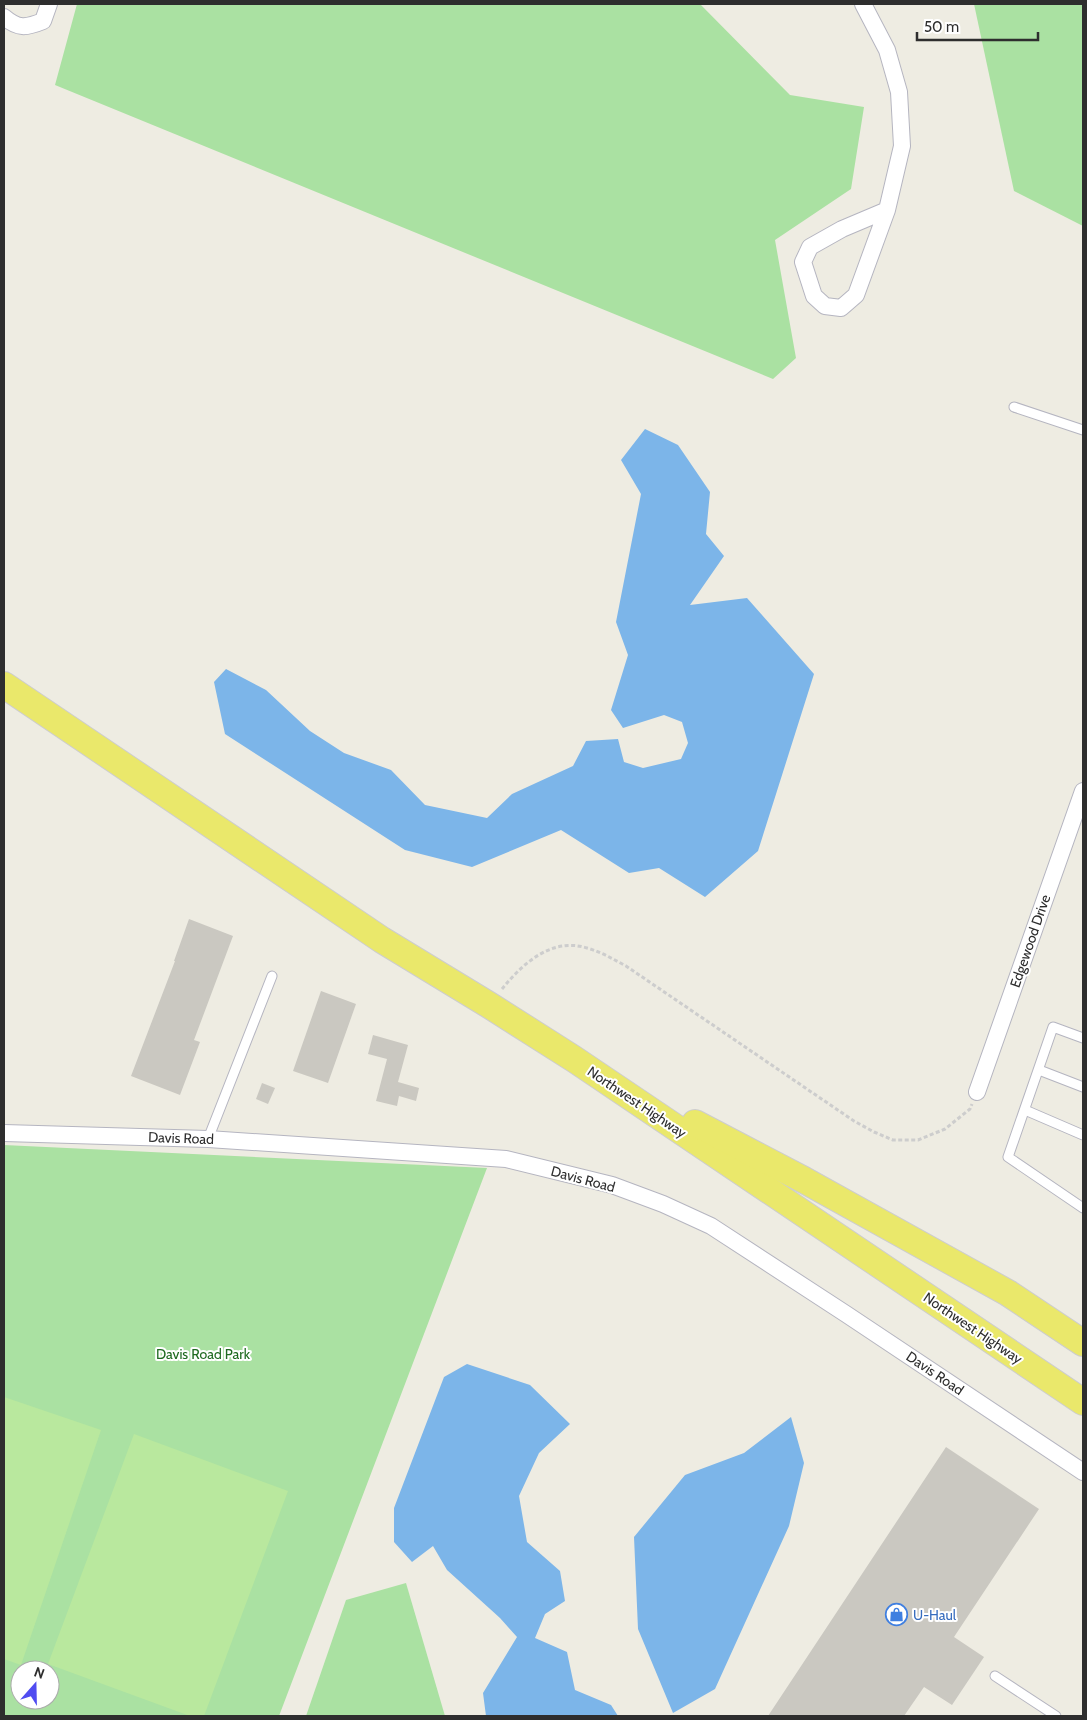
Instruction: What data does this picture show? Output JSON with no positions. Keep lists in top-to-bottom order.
{
  "streets": {
    "main road": ["Northwest Highway"],
    "street": ["Edgewood Drive", "Davis Road"]
  },
  "parks": ["Davis Road Park"],
  "places": {
    "shop": ["U-Haul"]
  },
  "scale_bar": "50 m",
  "north": "top"
}
